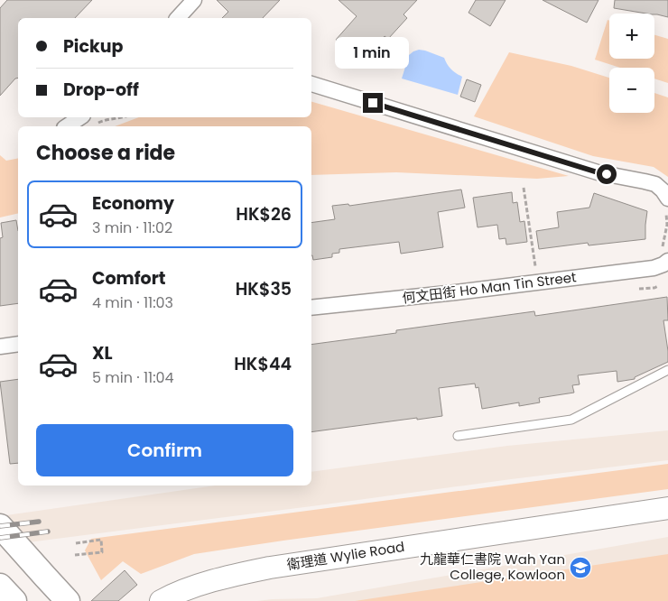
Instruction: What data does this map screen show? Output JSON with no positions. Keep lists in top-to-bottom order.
{
  "streets": {
    "main road": ["衛理道 Wylie Road"],
    "street": ["何文田街 Ho Man Tin Street"]
  },
  "places": {
    "school or university": ["九龍華仁書院 Wah Yan College, Kowloon"]
  },
  "page": {
    "map_buttons": ["+", "−"],
    "banner": ["Pickup", "Drop-off"],
    "bubble": "1 min",
    "heading": "Choose a ride",
    "list": [
      {
        "name": "Economy",
        "note": "3 min · 11:02",
        "value": "HK$26"
      },
      {
        "name": "Comfort",
        "note": "4 min · 11:03",
        "value": "HK$35"
      },
      {
        "name": "XL",
        "note": "5 min · 11:04",
        "value": "HK$44"
      }
    ],
    "buttons": "Confirm"
  }
}
